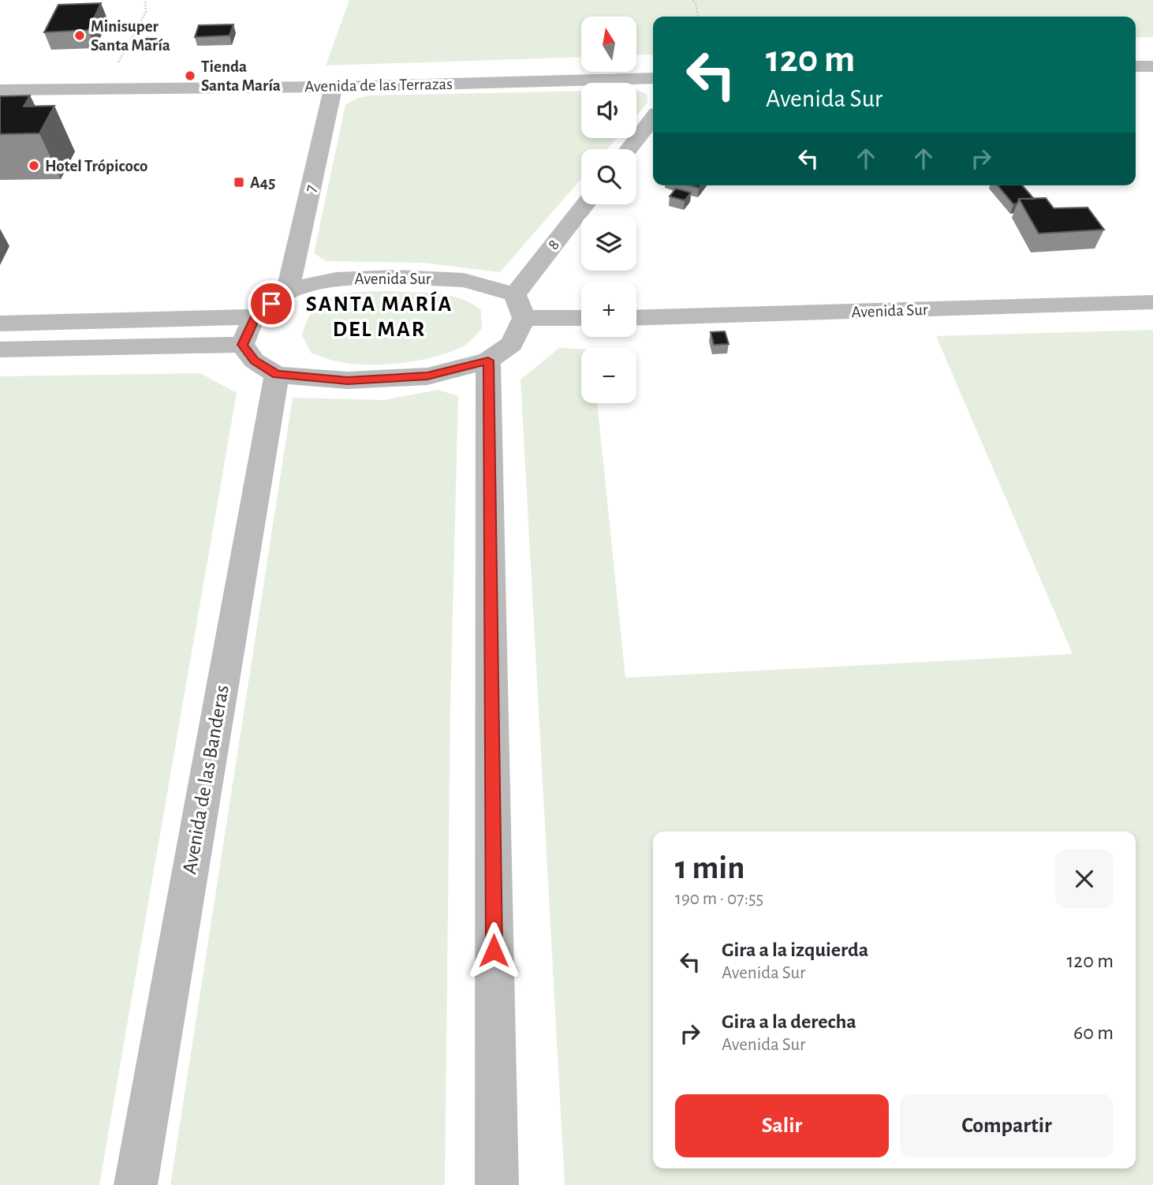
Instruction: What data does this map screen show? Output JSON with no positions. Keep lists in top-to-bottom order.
{
  "streets": {
    "street": [
      "Avenida de las Terrazas",
      "7",
      "8",
      "Avenida Sur",
      "Avenida de las Banderas"
    ]
  },
  "crossings": [
    ["Avenida de las Terrazas", "7"],
    ["7", "Avenida Sur"],
    ["8", "Avenida Sur"]
  ],
  "districts": ["SANTA MARÍA DEL MAR"],
  "places": {
    "other": ["Minisuper Santa María", "Tienda Santa María", "Hotel Trópicoco"],
    "transit": ["A45"]
  },
  "north": "top",
  "page": {
    "map_buttons": ["+", "−"],
    "turn": ["120 m", "Avenida Sur"],
    "heading": ["1 min", "190 m · 07:55"],
    "list": [
      {
        "name": "Gira a la izquierda",
        "note": "Avenida Sur",
        "value": "120 m"
      },
      {
        "name": "Gira a la derecha",
        "note": "Avenida Sur",
        "value": "60 m"
      }
    ],
    "buttons": ["Salir", "Compartir"]
  }
}
